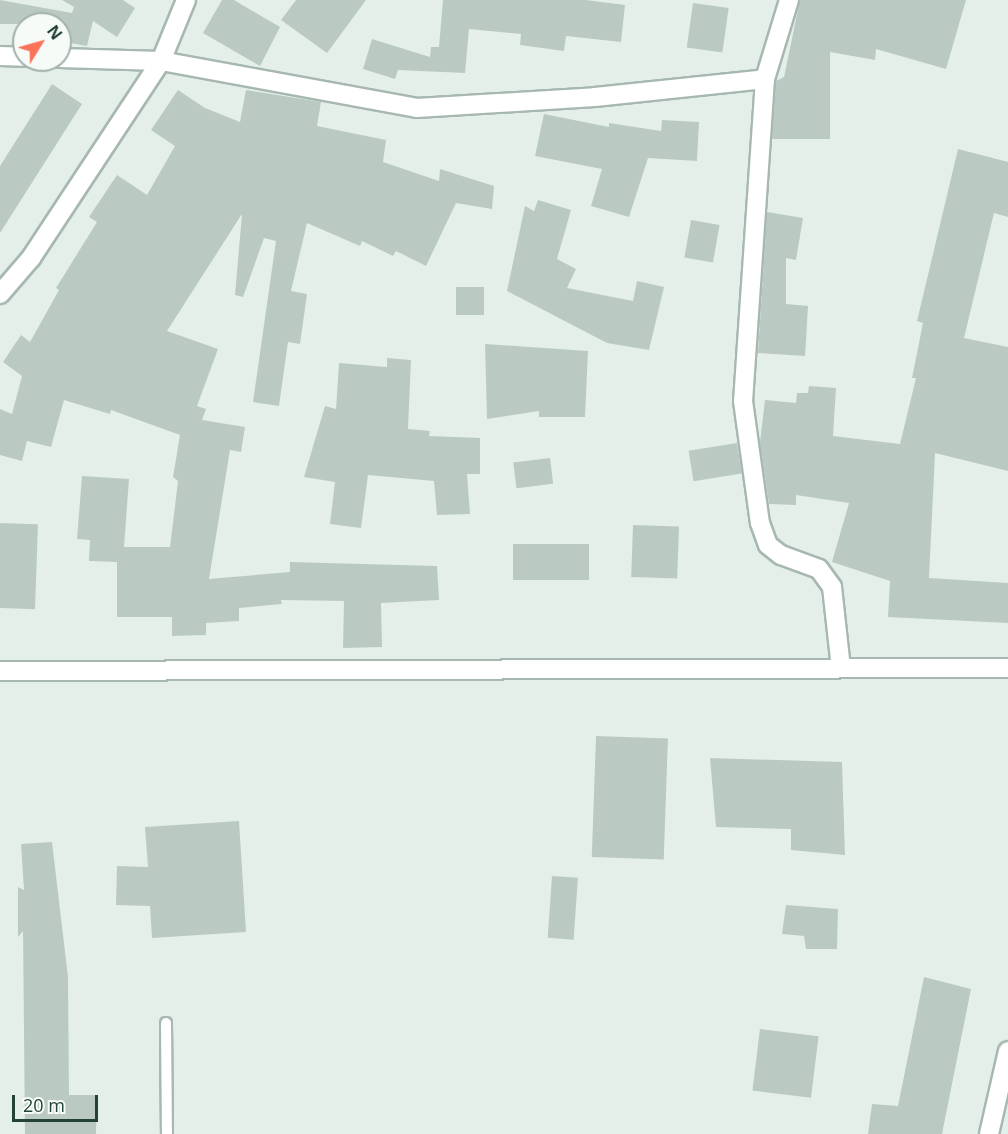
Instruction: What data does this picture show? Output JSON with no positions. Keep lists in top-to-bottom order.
{
  "scale_bar": "20 m",
  "north": "top right"
}
